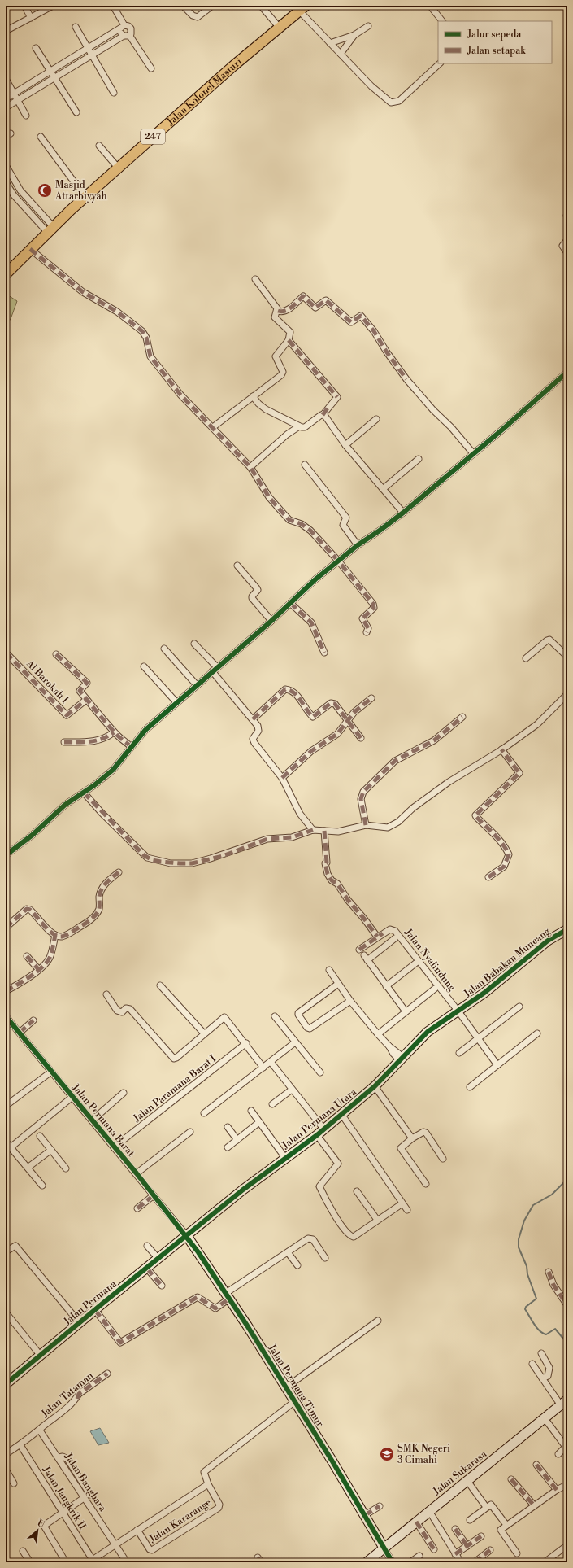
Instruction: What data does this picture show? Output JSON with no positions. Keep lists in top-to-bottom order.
{
  "streets": {
    "main road": ["Jalan Kolonel Masturi", "247"],
    "street": [
      "Al Barokah I",
      "Jalan Nyalindung",
      "Jalan Babakan Muncang",
      "Jalan Paramana Barat I",
      "Jalan Permana Utara",
      "Jalan Permana Barat",
      "Jalan Permana",
      "Jalan Permana Timur",
      "Jalan Tataman",
      "Jalan Sukarasa",
      "Jalan Bangbara",
      "Jalan Jangkrik II",
      "Jalan Kararange"
    ]
  },
  "crossings": [
    ["Jalan Nyalindung", "Jalan Babakan Muncang"],
    ["Jalan Nyalindung", "Jalan Permana Utara"],
    ["Jalan Babakan Muncang", "Jalan Permana Utara"],
    ["Jalan Paramana Barat I", "Jalan Permana Barat"],
    ["Jalan Permana Utara", "Jalan Permana Barat"],
    ["Jalan Permana Utara", "Jalan Permana"],
    ["Jalan Permana Utara", "Jalan Permana Timur"],
    ["Jalan Permana Barat", "Jalan Permana"],
    ["Jalan Permana Barat", "Jalan Permana Timur"],
    ["Jalan Permana", "Jalan Permana Timur"],
    ["Jalan Permana Timur", "Jalan Sukarasa"],
    ["Jalan Permana Timur", "Jalan Kararange"],
    ["Jalan Tataman", "Jalan Bangbara"],
    ["Jalan Tataman", "Jalan Jangkrik II"],
    ["Jalan Bangbara", "Jalan Kararange"],
    ["Jalan Jangkrik II", "Jalan Kararange"]
  ],
  "places": {
    "mosque": ["Masjid Attarbiyyah"],
    "school or university": ["SMK Negeri 3 Cimahi"]
  },
  "legend": ["Jalur sepeda", "Jalan setapak"],
  "north": "top right"
}
